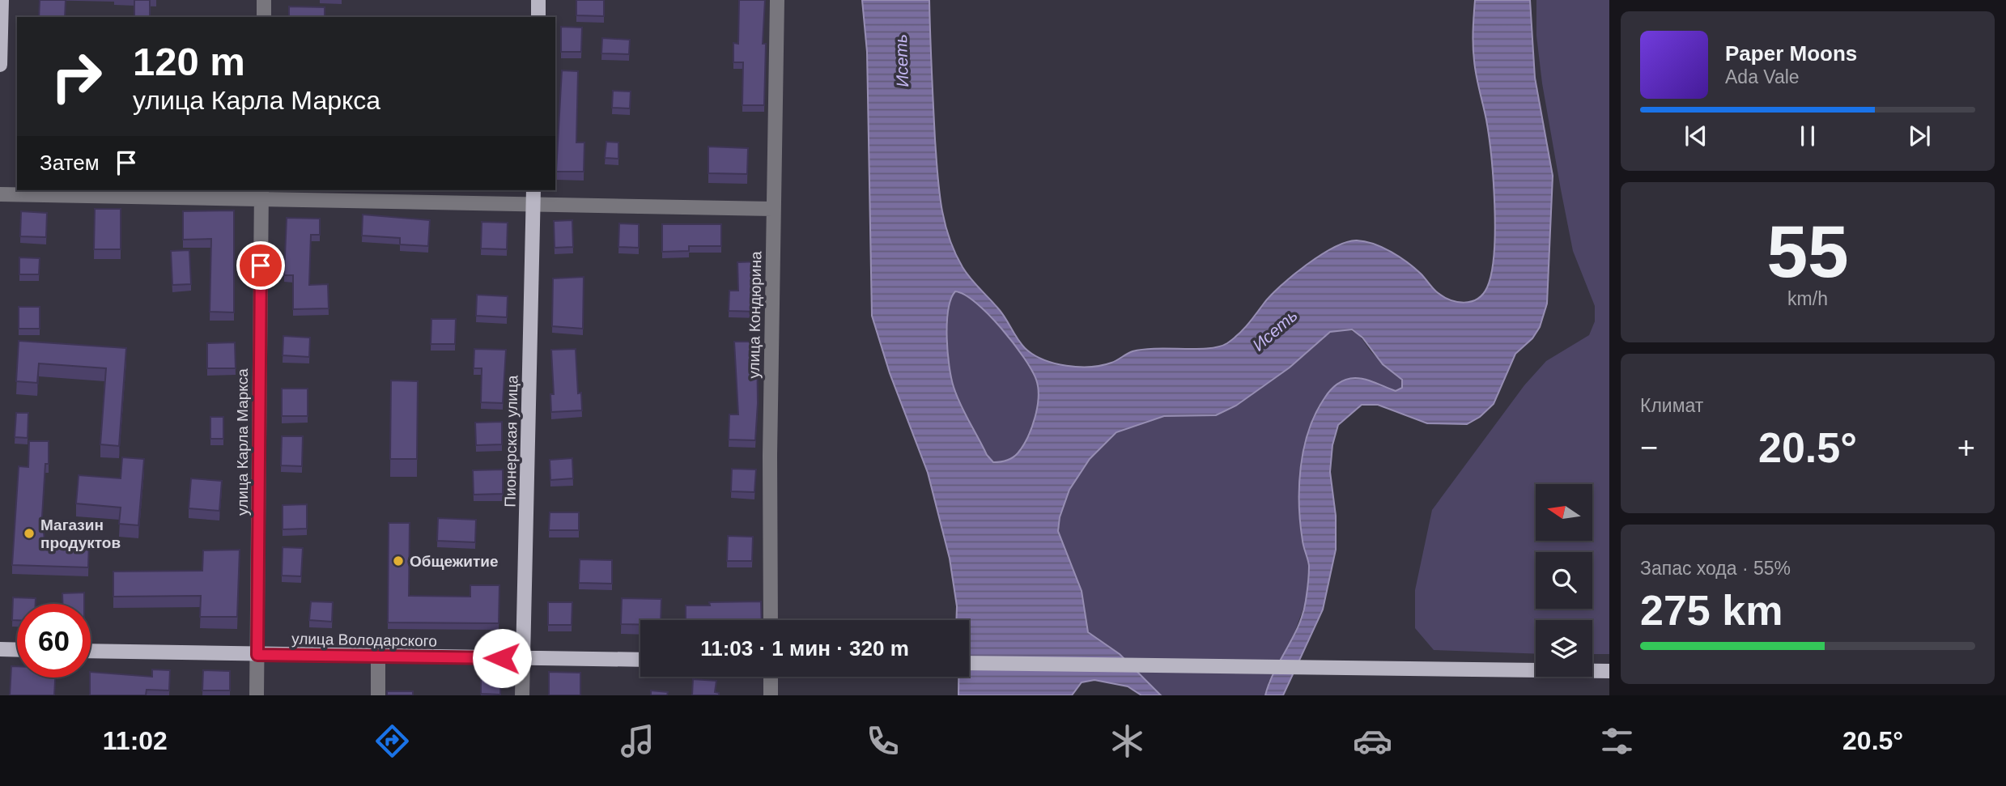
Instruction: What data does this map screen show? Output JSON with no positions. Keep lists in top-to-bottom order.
{
  "streets": {
    "main road": ["Пионерская улица", "улица Володарского"],
    "street": ["улица Кондюрина", "улица Карла Маркса"]
  },
  "crossings": [
    ["Пионерская улица", "улица Володарского"],
    ["улица Карла Маркса", "улица Володарского"]
  ],
  "water": ["Исеть"],
  "places": ["Магазин продуктов", "Общежитие"],
  "north": "left",
  "page": {
    "turn": ["120 m", "улица Карла Маркса"],
    "song": ["Paper Moons", "Ada Vale"],
    "then": "Затем",
    "tile": [
      ["55", "km/h"],
      "Климат",
      ["Запас хода · 55%", "275 km"]
    ],
    "heat": ["−", "20.5°", "+"],
    "limit": "60",
    "trip": "11:03 · 1 мин · 320 m",
    "tabs": ["11:02", "20.5°"]
  }
}
